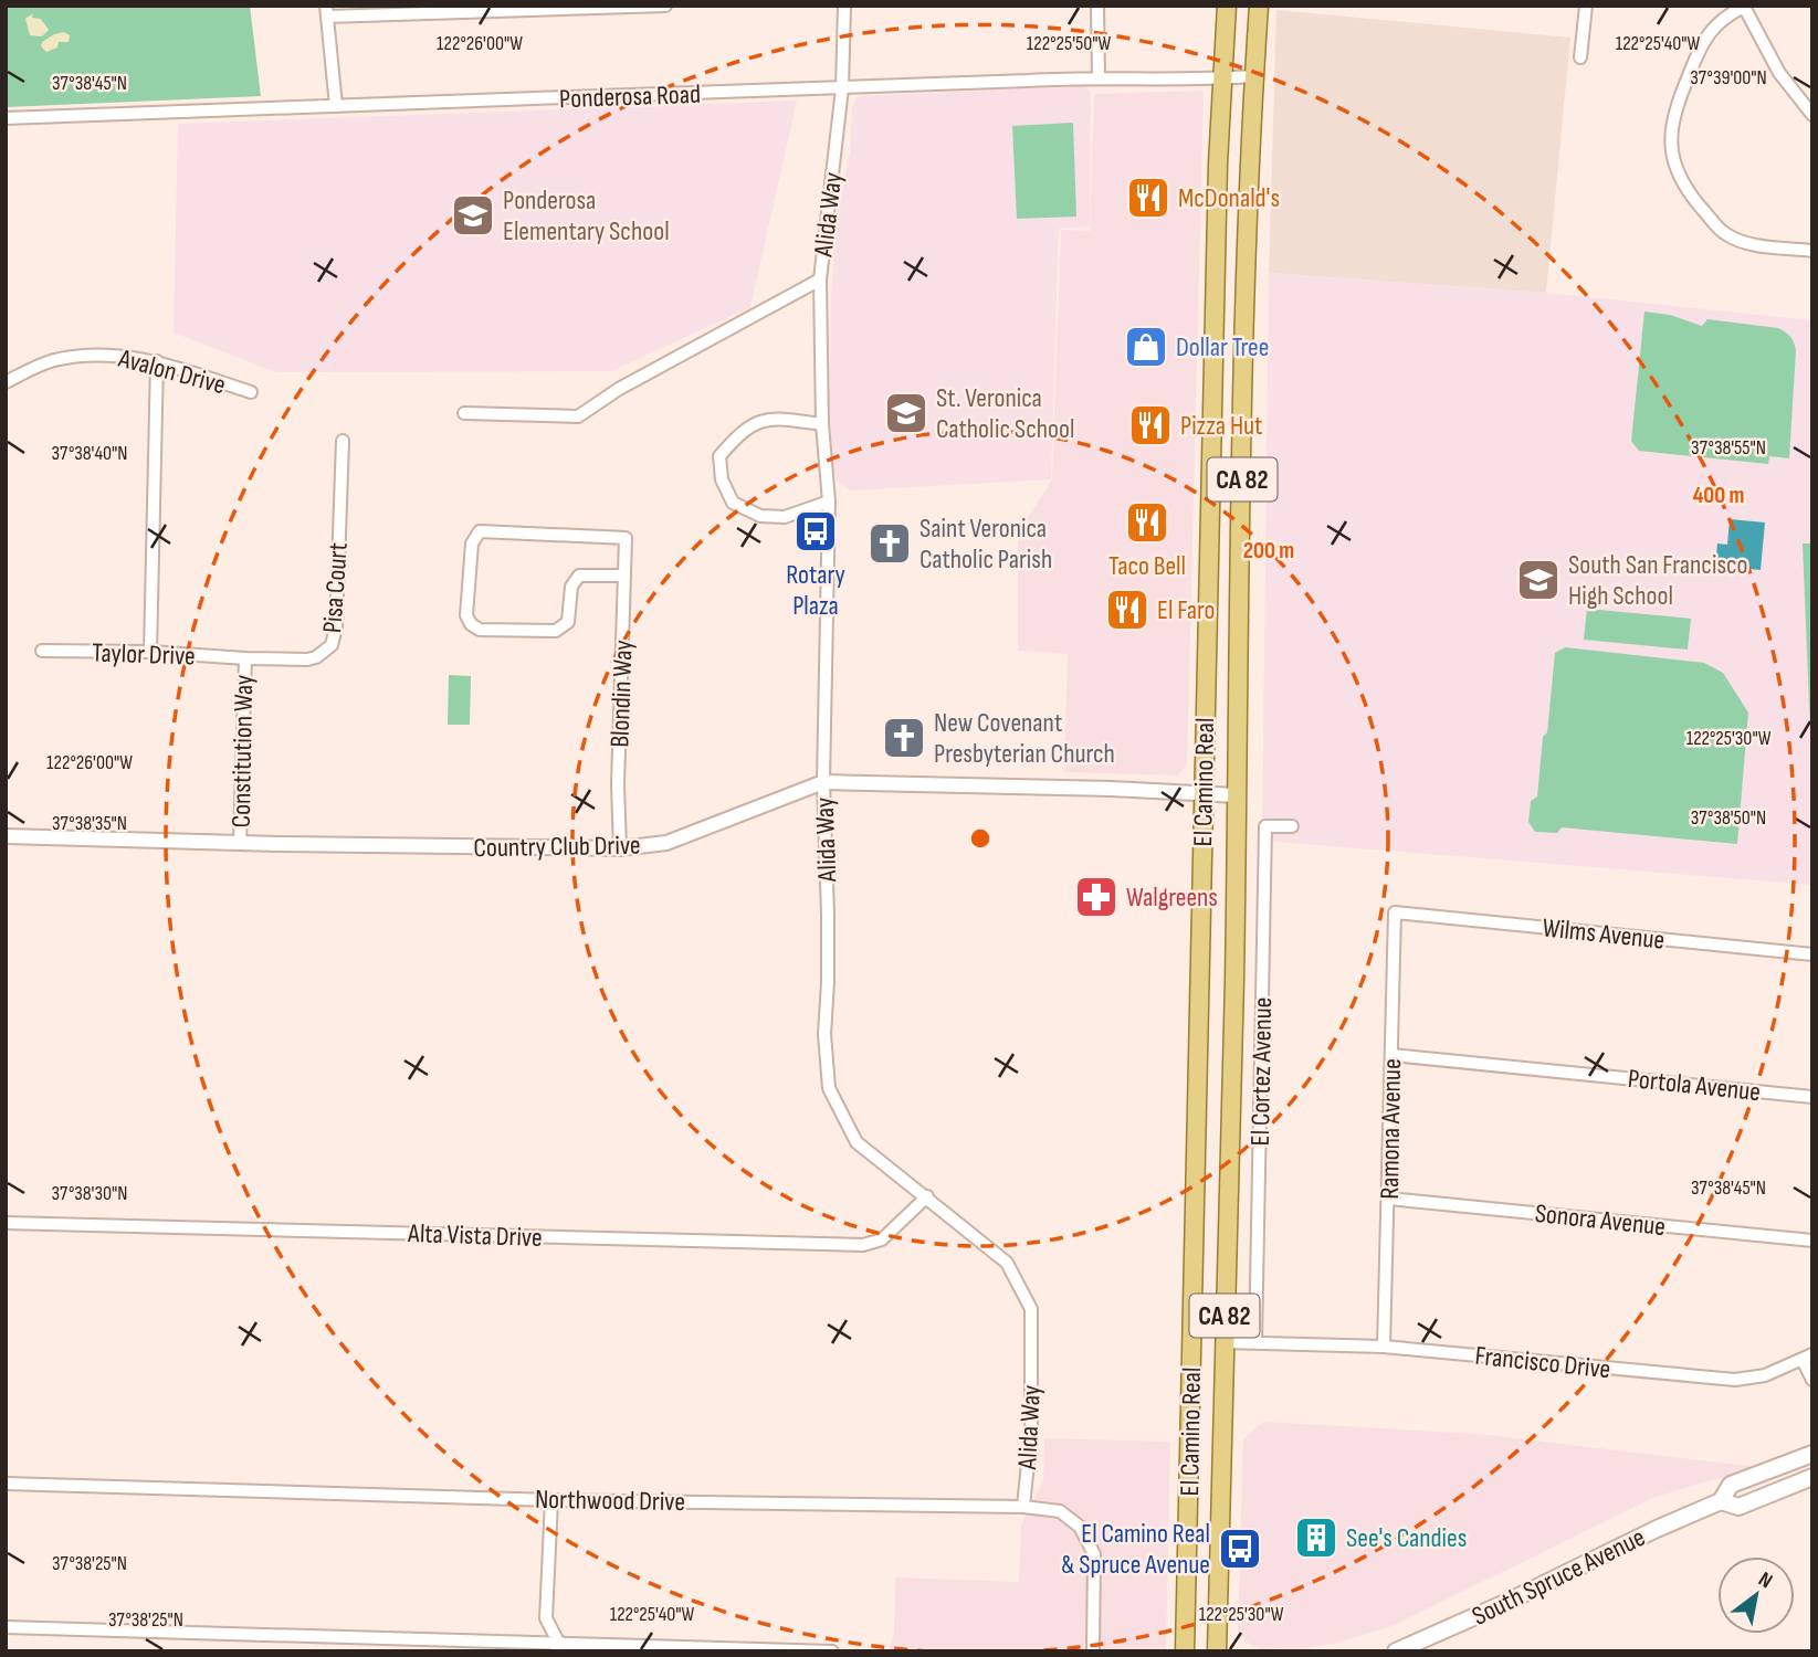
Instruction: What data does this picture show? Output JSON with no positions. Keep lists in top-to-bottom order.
{
  "streets": {
    "main road": ["CA 82", "El Camino Real", "South Spruce Avenue"],
    "street": [
      "Ponderosa Road",
      "Alida Way",
      "Avalon Drive",
      "Pisa Court",
      "Taylor Drive",
      "Blondin Way",
      "Constitution Way",
      "Country Club Drive",
      "Wilms Avenue",
      "El Cortez Avenue",
      "Portola Avenue",
      "Ramona Avenue",
      "Sonora Avenue",
      "Alta Vista Drive",
      "Francisco Drive",
      "Northwood Drive"
    ]
  },
  "crossings": [
    ["Ponderosa Road", "Alida Way"],
    ["Ponderosa Road", "El Camino Real"],
    ["Alida Way", "Country Club Drive"],
    ["Alida Way", "Alta Vista Drive"],
    ["Alida Way", "Northwood Drive"],
    ["Pisa Court", "Taylor Drive"],
    ["Pisa Court", "Constitution Way"],
    ["Taylor Drive", "Constitution Way"],
    ["Blondin Way", "Country Club Drive"],
    ["Constitution Way", "Country Club Drive"],
    ["El Camino Real", "Country Club Drive"],
    ["El Camino Real", "Francisco Drive"],
    ["Wilms Avenue", "Ramona Avenue"],
    ["El Cortez Avenue", "Francisco Drive"],
    ["Portola Avenue", "Ramona Avenue"],
    ["Ramona Avenue", "Sonora Avenue"],
    ["Ramona Avenue", "Francisco Drive"]
  ],
  "places": {
    "restaurant": [
      "McDonald's",
      "Pizza Hut",
      "Taco Bell",
      "El Faro"
    ],
    "school or university": ["Ponderosa Elementary School", "St. Veronica Catholic School", "South San Francisco High School"],
    "shop": ["Dollar Tree"],
    "bus stop": ["Rotary Plaza", "El Camino Real & Spruce Avenue"],
    "church": ["Saint Veronica Catholic Parish", "New Covenant Presbyterian Church"],
    "pharmacy": ["Walgreens"],
    "building": ["See's Candies"]
  },
  "north": "top right",
  "coordinates": [
    "122°26'00\"W",
    "122°25'50\"W",
    "122°25'40\"W",
    "37°39'00\"N",
    "37°38'45\"N",
    "37°38'55\"N",
    "37°38'40\"N",
    "122°25'30\"W",
    "37°38'50\"N",
    "37°38'35\"N",
    "37°38'30\"N",
    "37°38'25\"N"
  ],
  "rings": ["400 m", "200 m"]
}
